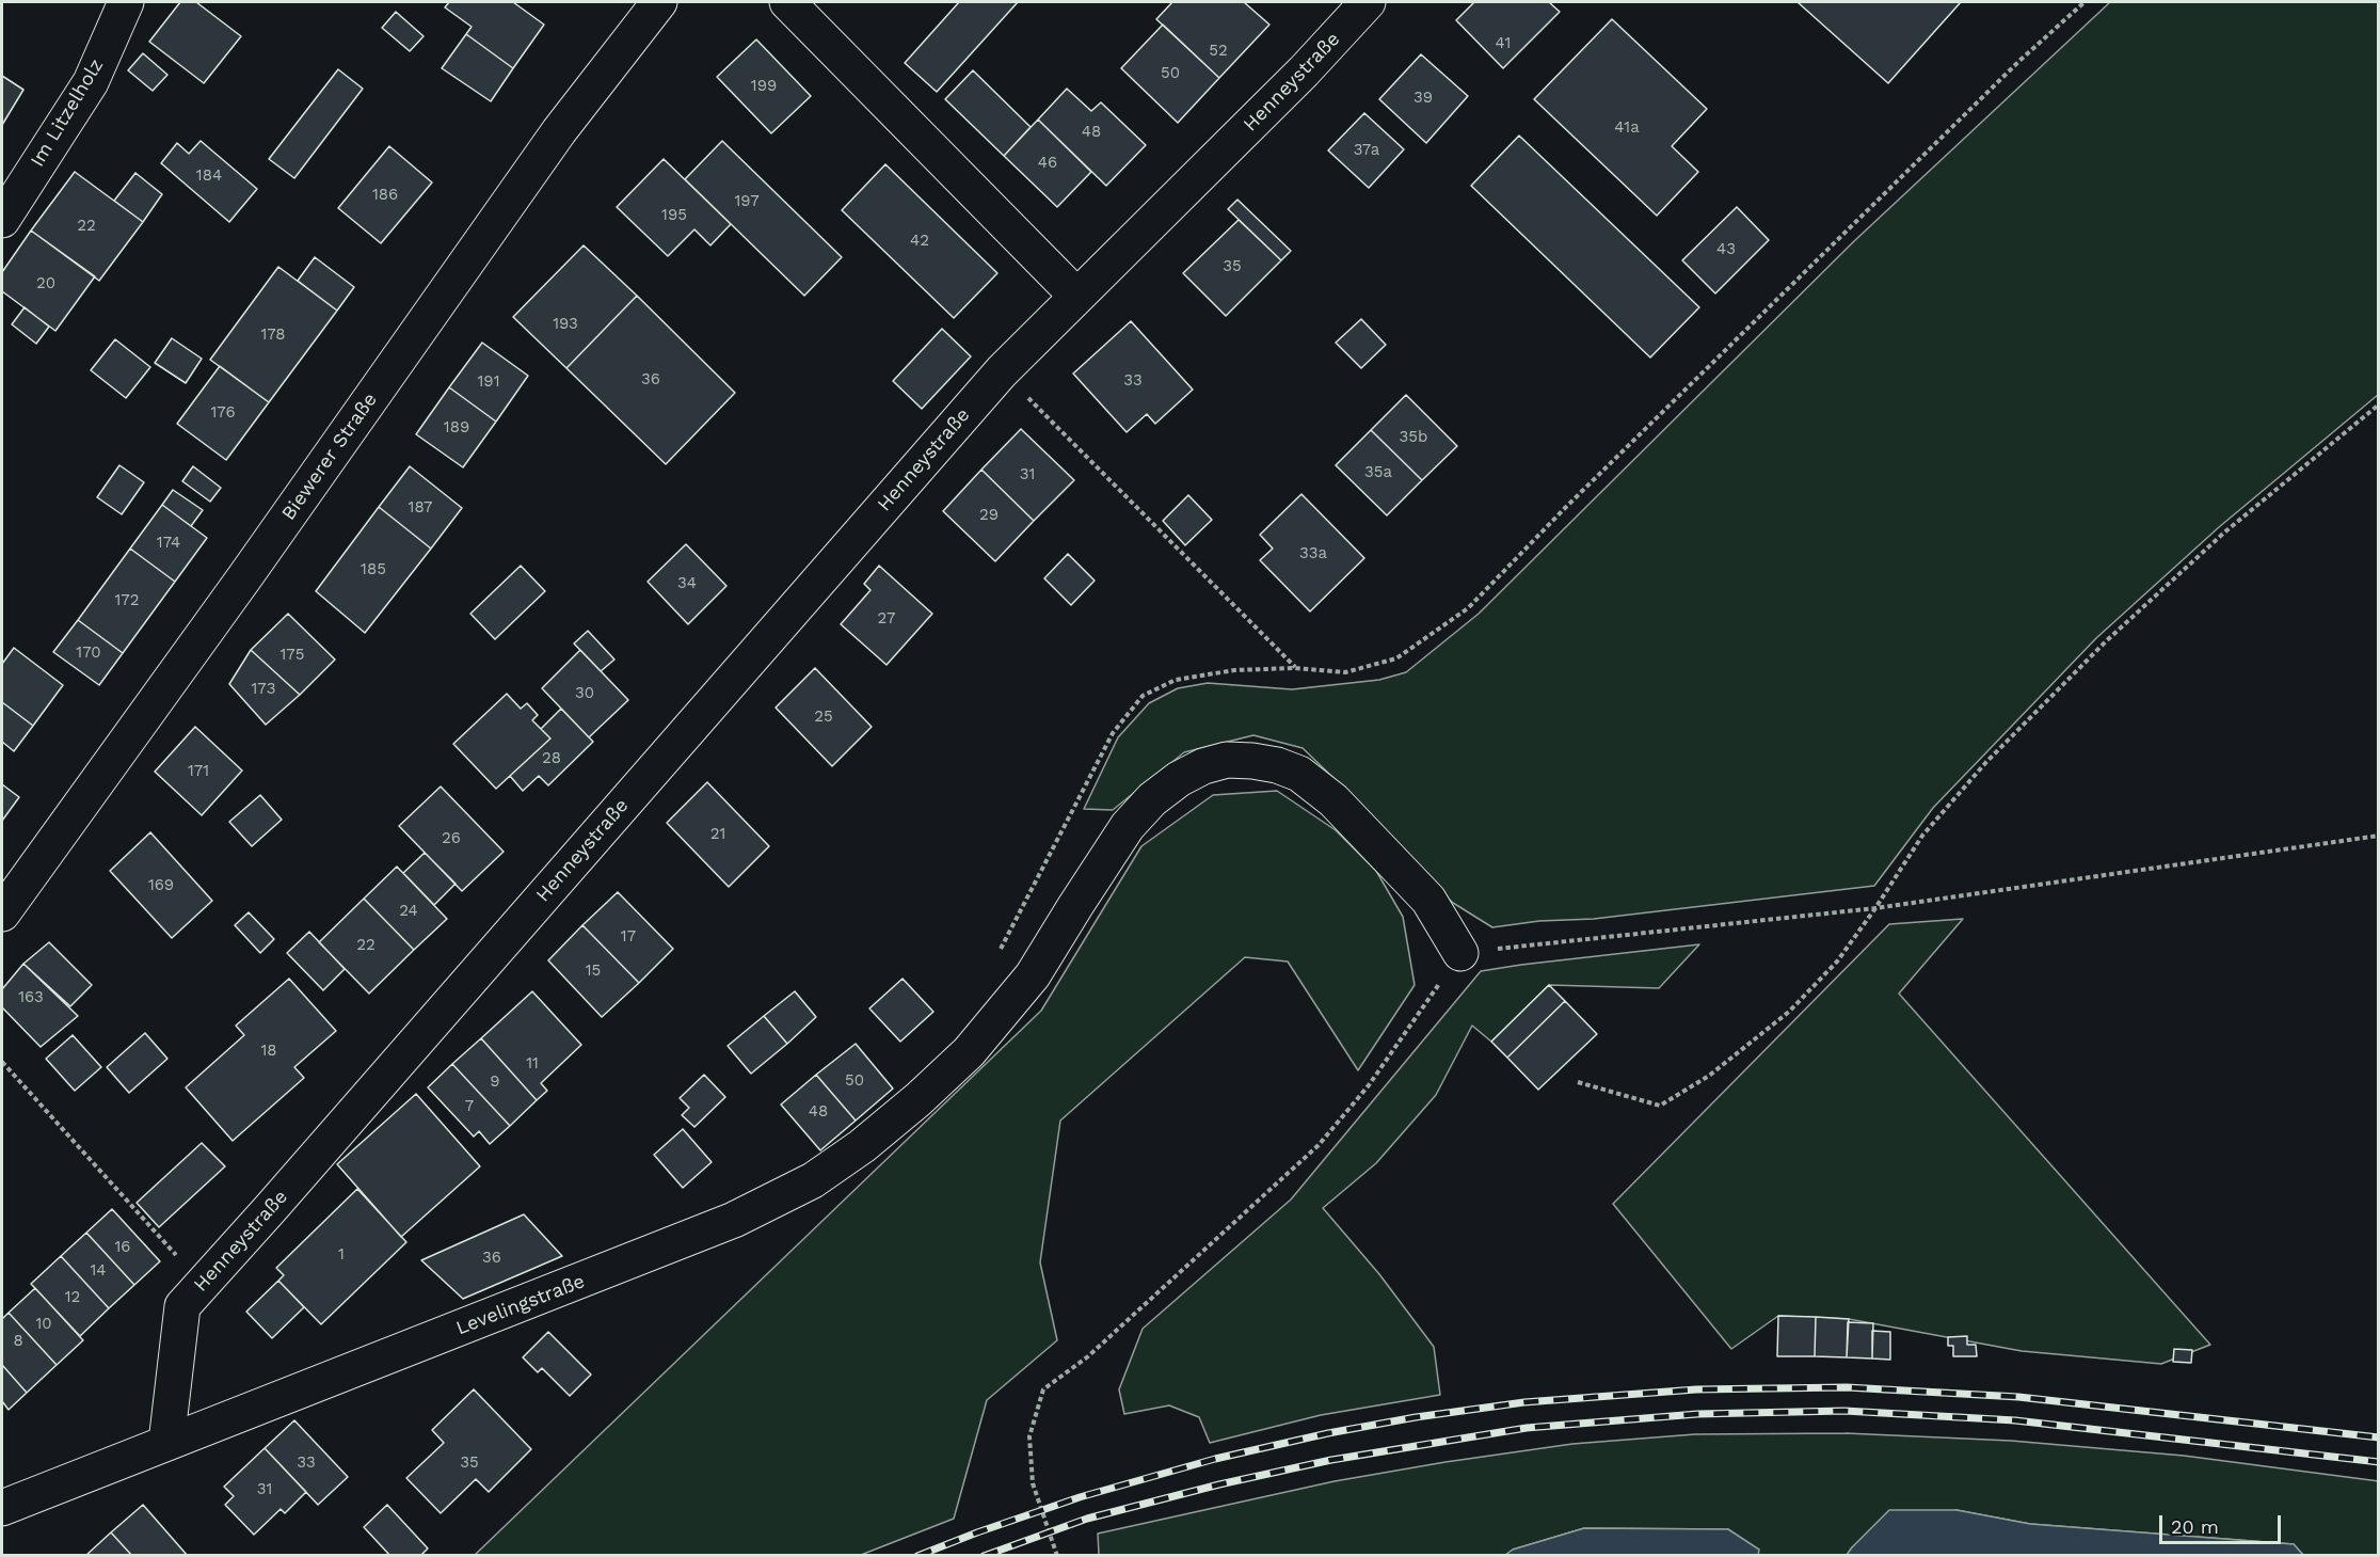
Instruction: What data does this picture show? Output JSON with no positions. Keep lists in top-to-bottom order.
{
  "streets": {
    "street": [
      "Henneystraße",
      "Im Litzelholz",
      "Biewerer Straße",
      "Levelingstraße"
    ]
  },
  "crossings": [
    ["Henneystraße", "Levelingstraße"]
  ],
  "house_numbers": [
    "41",
    "52",
    "50",
    "199",
    "39",
    "41a",
    "48",
    "37a",
    "46",
    "184",
    "186",
    "197",
    "195",
    "22",
    "42",
    "43",
    "35",
    "20",
    "193",
    "178",
    "36",
    "33",
    "191",
    "176",
    "189",
    "35b",
    "35a",
    "31",
    "187",
    "29",
    "174",
    "33a",
    "185",
    "34",
    "172",
    "27",
    "170",
    "175",
    "173",
    "30",
    "25",
    "28",
    "171",
    "21",
    "26",
    "169",
    "24",
    "17",
    "22",
    "15",
    "163",
    "18",
    "11",
    "50",
    "9",
    "7",
    "48",
    "16",
    "1",
    "36",
    "14",
    "12",
    "10",
    "8",
    "33",
    "35",
    "31"
  ],
  "scale_bar": "20 m"
}
